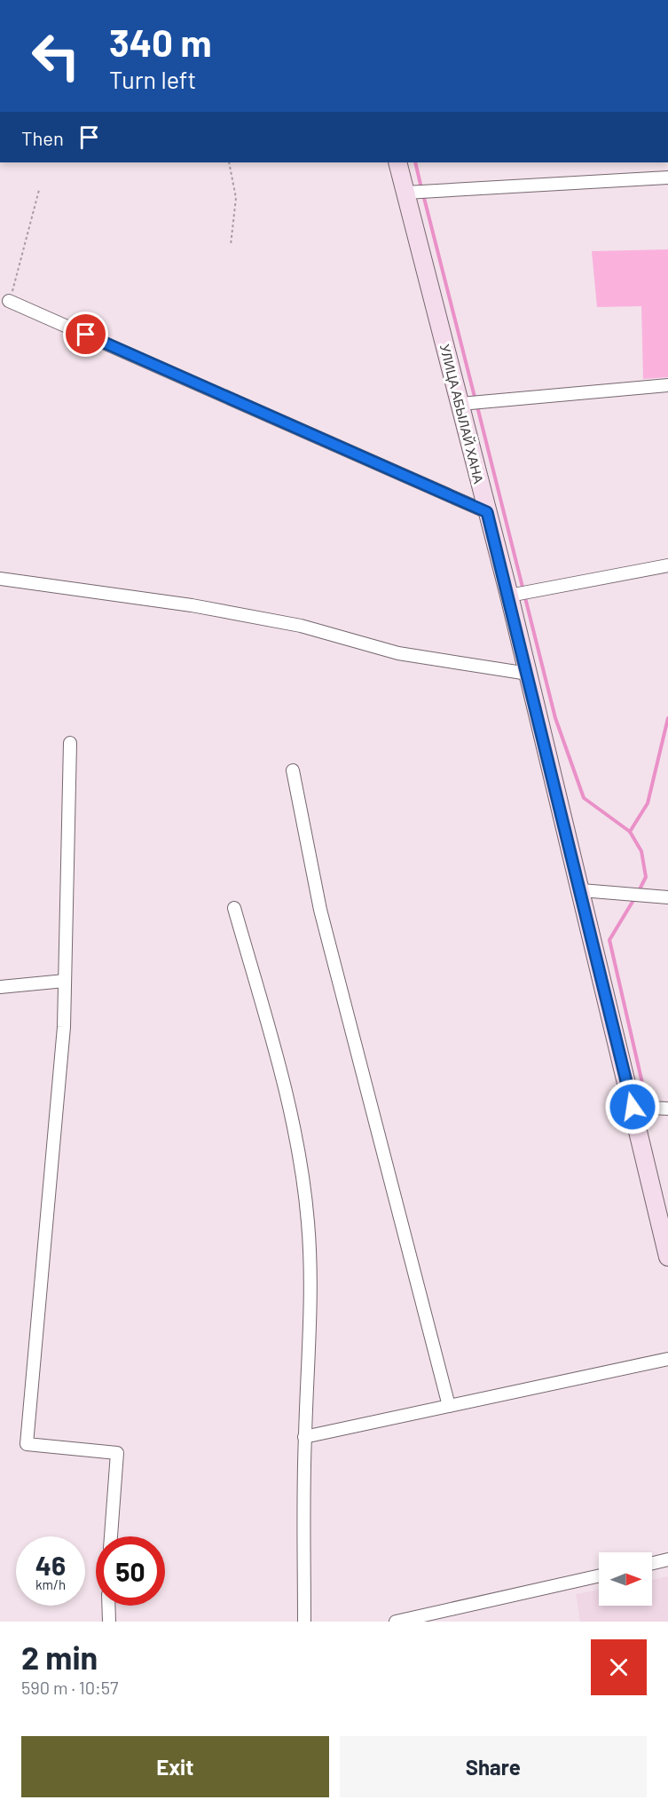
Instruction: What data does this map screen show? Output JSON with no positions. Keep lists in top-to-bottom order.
{
  "streets": {
    "main road": ["УЛИЦА АБЫЛАЙ ХАНА"]
  },
  "north": "right",
  "page": {
    "turn": ["340 m", "Turn left"],
    "then": "Then",
    "speed": "46 km/h",
    "limit": "50",
    "heading": ["2 min", "590 m · 10:57"],
    "buttons": ["Exit", "Share"]
  }
}
